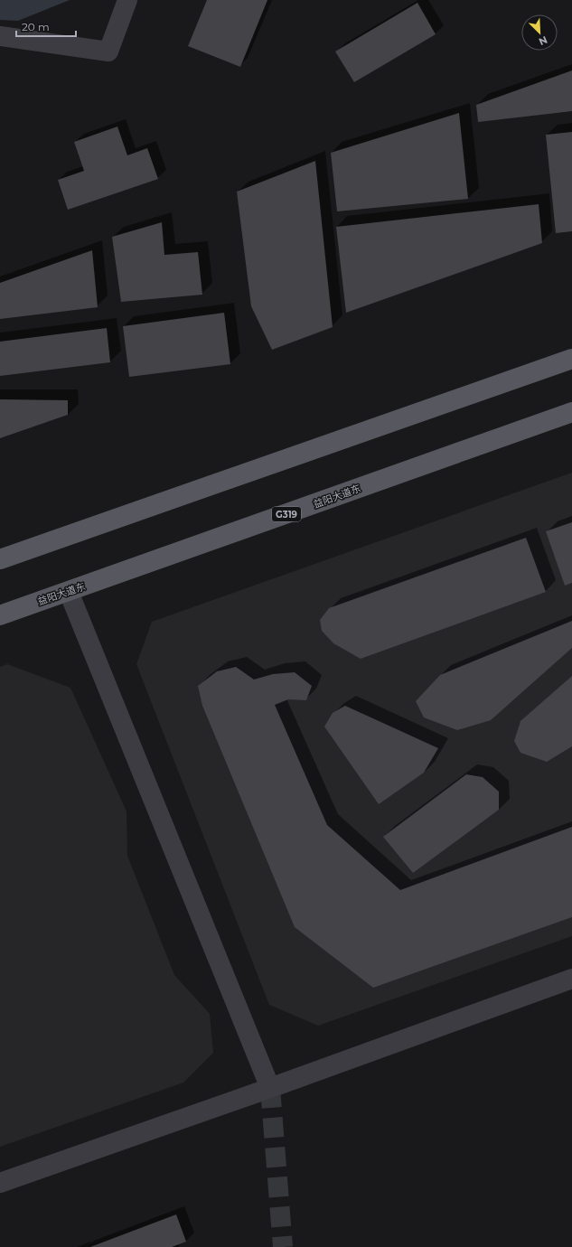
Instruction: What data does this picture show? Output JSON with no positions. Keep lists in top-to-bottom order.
{
  "streets": {
    "main road": ["益阳大道东", "G319"]
  },
  "scale_bar": "20 m",
  "north": "bottom right"
}
